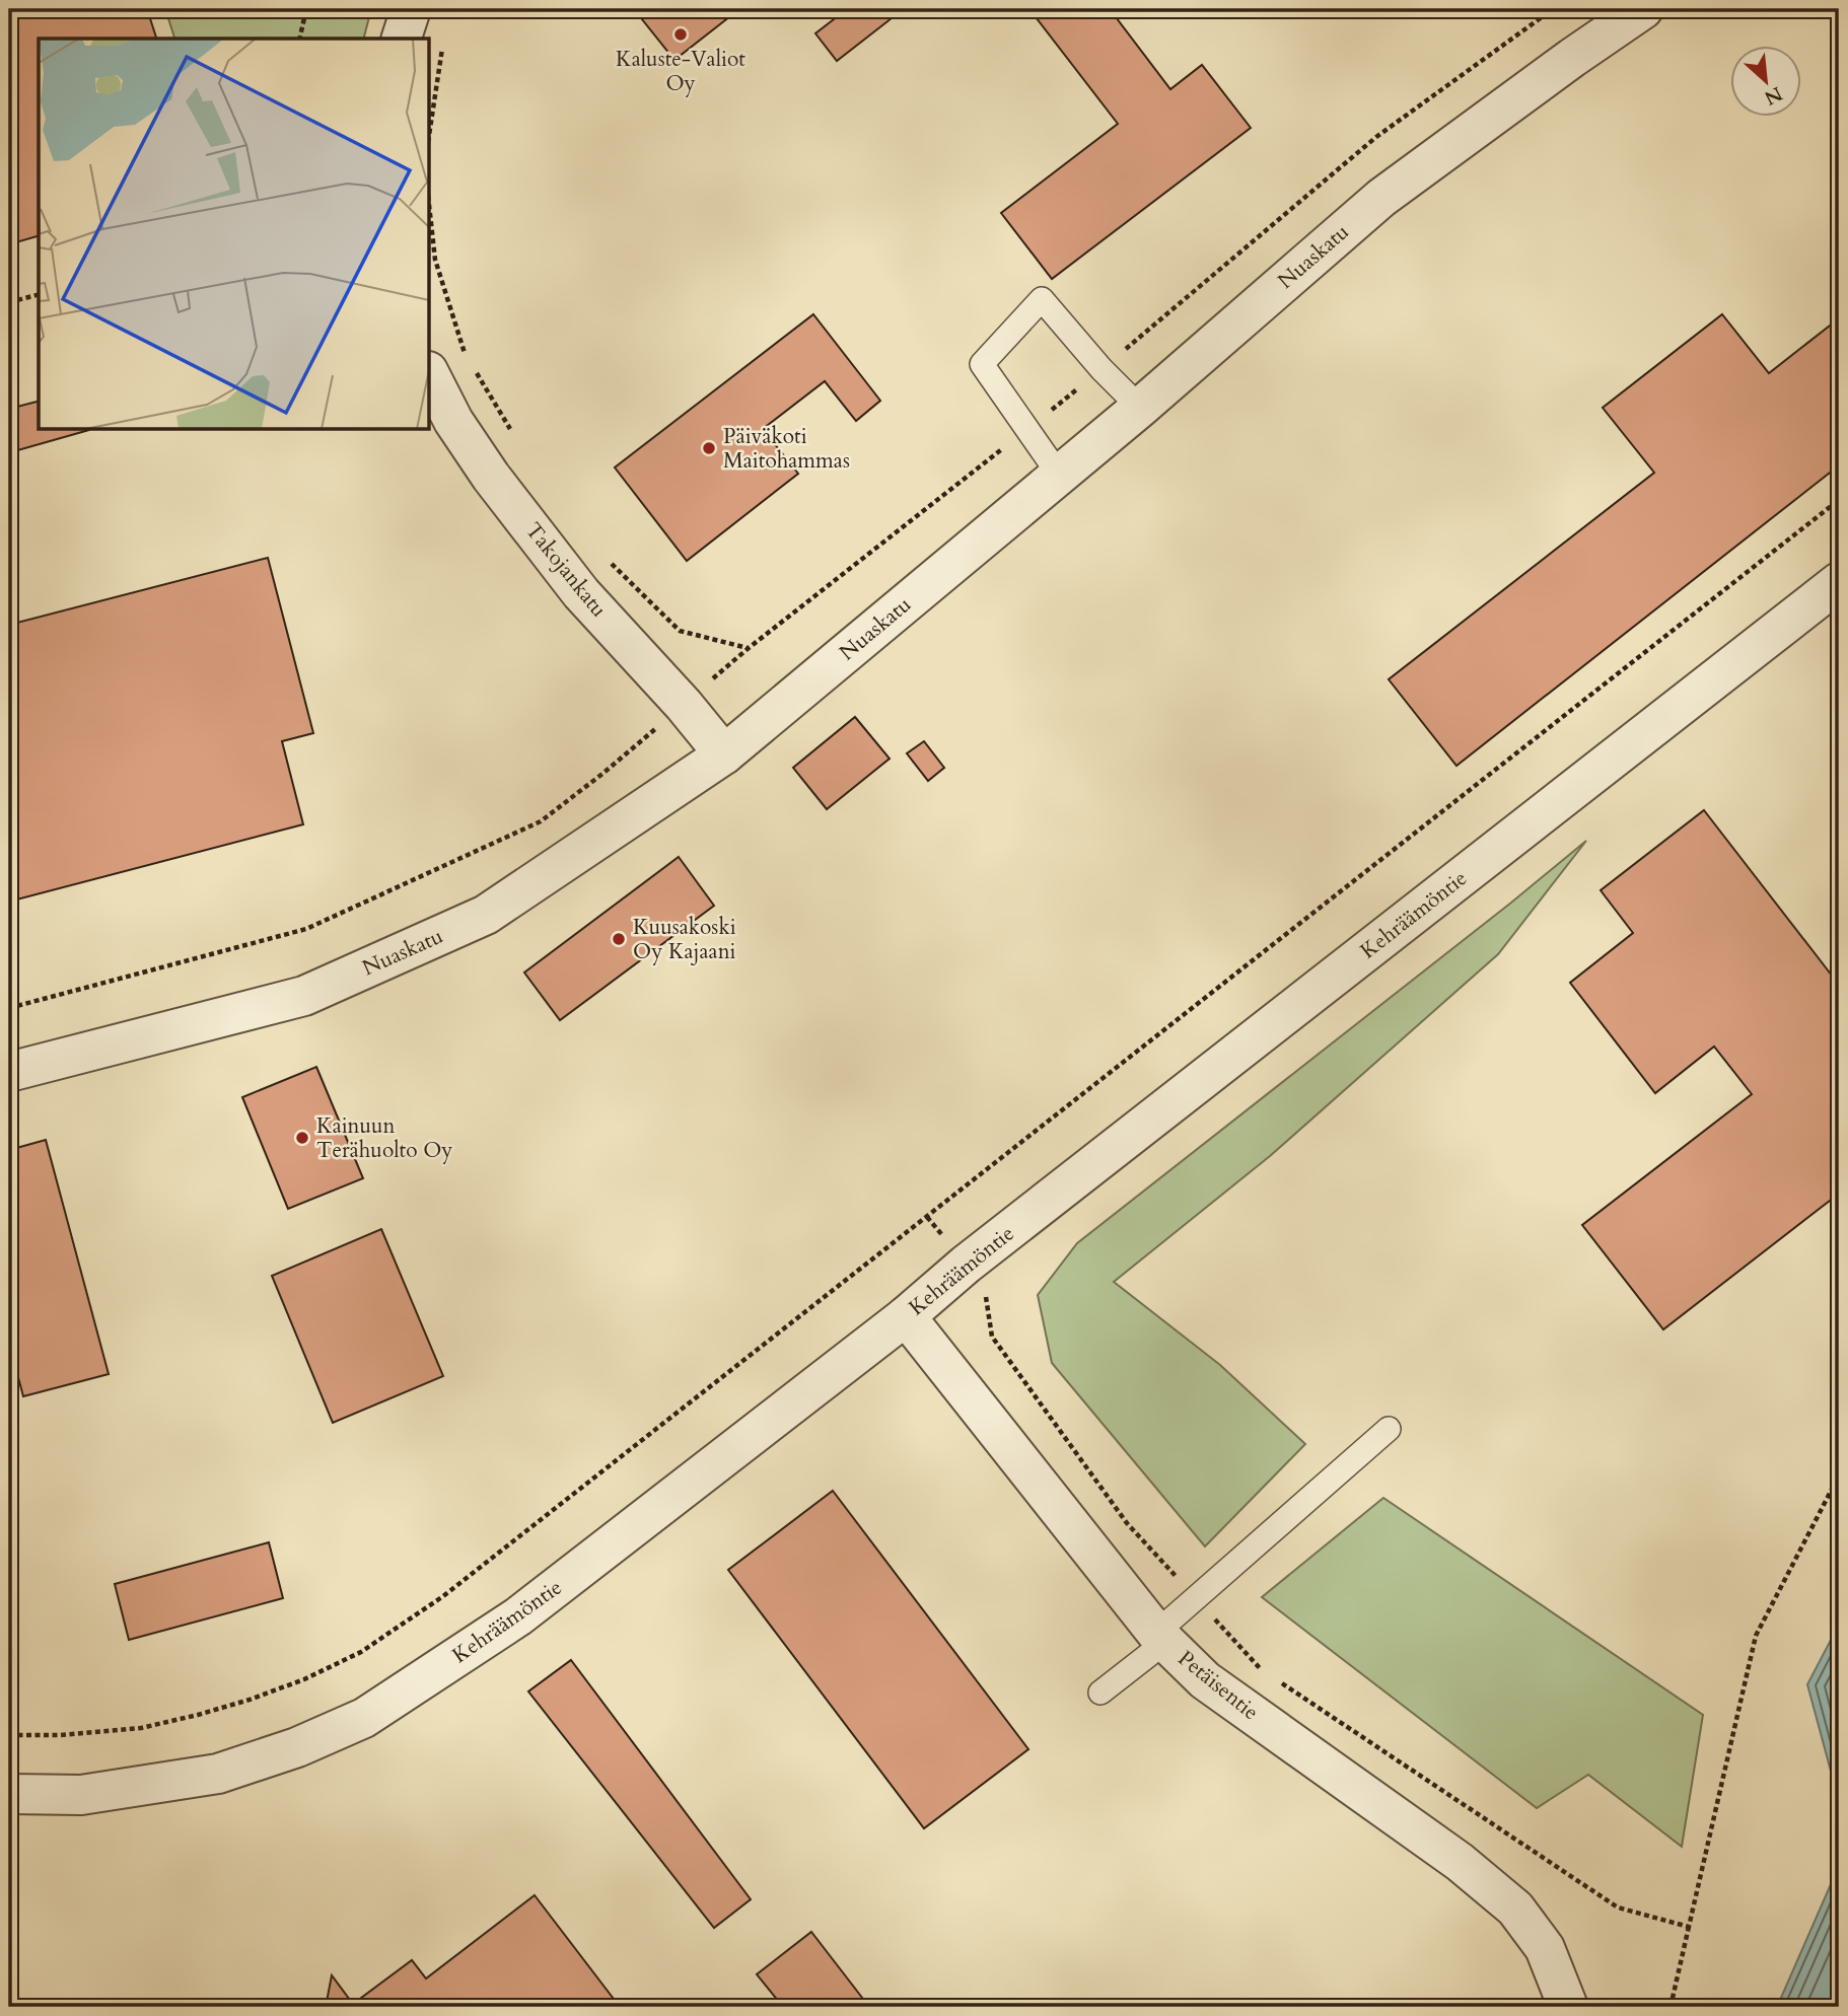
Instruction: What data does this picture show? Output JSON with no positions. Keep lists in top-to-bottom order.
{
  "streets": {
    "street": [
      "Nuaskatu",
      "Takojankatu",
      "Kehräämöntie",
      "Petäisentie"
    ]
  },
  "crossings": [
    ["Nuaskatu", "Takojankatu"],
    ["Kehräämöntie", "Petäisentie"]
  ],
  "places": [
    "Kaluste-Valiot Oy",
    "Päiväkoti Maitohammas",
    "Kuusakoski Oy Kajaani",
    "Kainuun Terähuolto Oy"
  ],
  "north": "bottom right"
}
